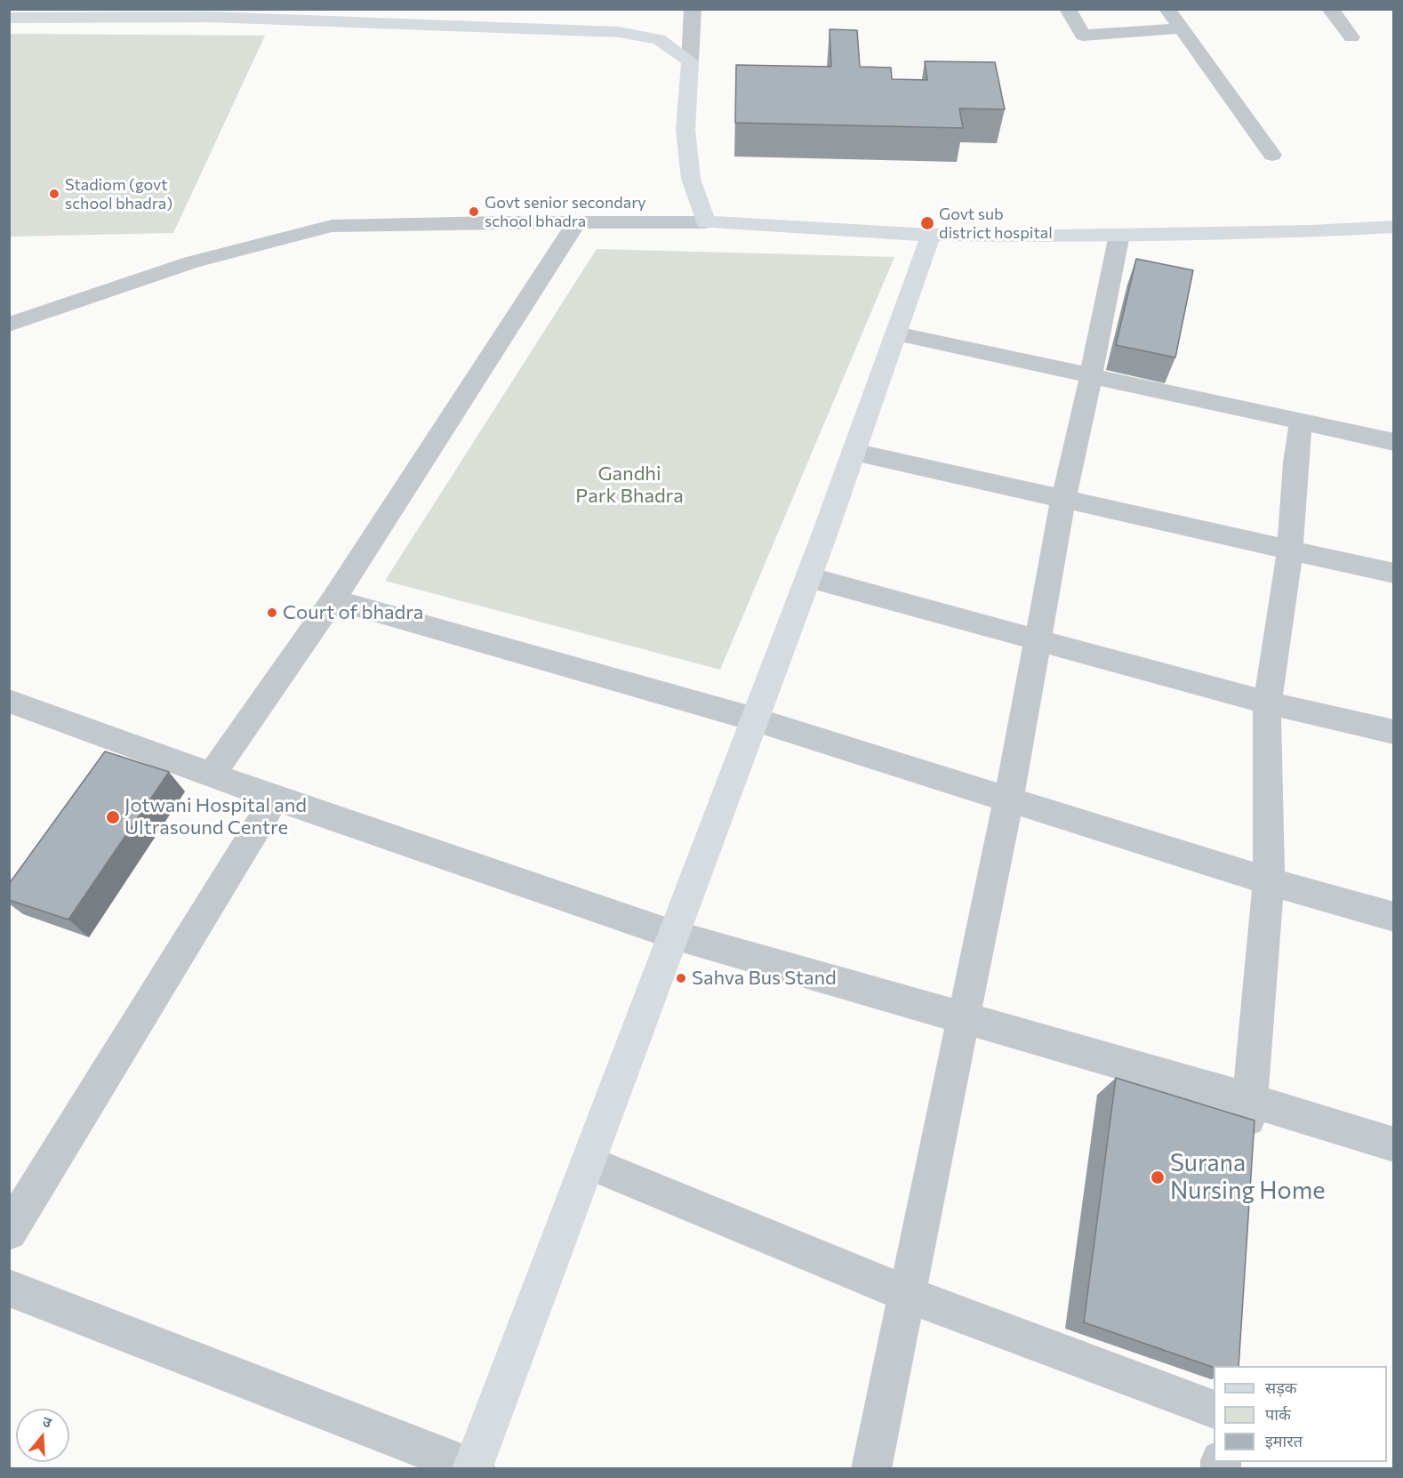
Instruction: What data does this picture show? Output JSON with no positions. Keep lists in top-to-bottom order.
{
  "parks": ["Gandhi Park Bhadra"],
  "places": [
    "Stadiom (govt school bhadra)",
    "Govt senior secondary school bhadra",
    "Govt sub district hospital",
    "Court of bhadra",
    "Jotwani Hospital and Ultrasound Centre",
    "Sahva Bus Stand",
    "Surana Nursing Home"
  ],
  "legend": ["सड़क", "पार्क", "इमारत"],
  "north": "top"
}
